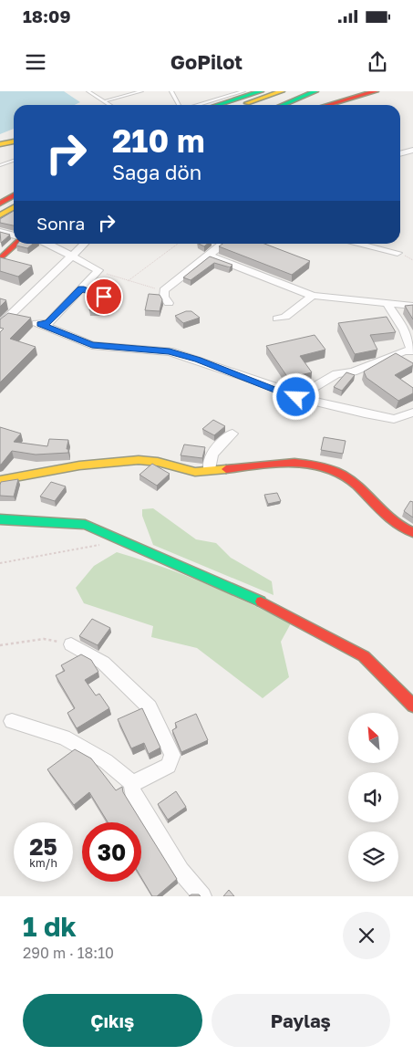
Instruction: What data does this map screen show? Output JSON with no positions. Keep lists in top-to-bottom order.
{
  "north": "top left",
  "page": {
    "status": "18:09",
    "header": "GoPilot",
    "turn": ["210 m", "Sağa dön"],
    "then": "Sonra",
    "speed": "25 km/h",
    "limit": "30",
    "heading": ["1 dk", "290 m · 18:10"],
    "buttons": ["Çıkış", "Paylaş"]
  }
}
